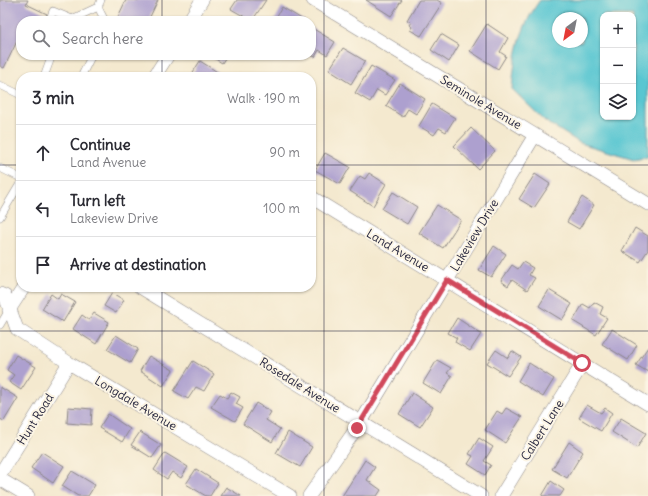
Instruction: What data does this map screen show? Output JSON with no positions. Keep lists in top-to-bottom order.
{
  "streets": {
    "street": [
      "Seminole Avenue",
      "Lakeview Drive",
      "Land Avenue",
      "Rosedale Avenue",
      "Longdale Avenue",
      "Hunt Road",
      "Calbert Lane"
    ]
  },
  "crossings": [
    ["Seminole Avenue", "Lakeview Drive"],
    ["Lakeview Drive", "Land Avenue"],
    ["Lakeview Drive", "Rosedale Avenue"],
    ["Land Avenue", "Calbert Lane"],
    ["Longdale Avenue", "Hunt Road"]
  ],
  "north": "bottom left",
  "page": {
    "map_buttons": ["+", "−"],
    "search": "Search here",
    "heading": ["3 min", "Walk · 190 m"],
    "list": [
      ["Continue", "Land Avenue", "90 m"],
      ["Turn left", "Lakeview Drive", "100 m"],
      "Arrive at destination"
    ]
  }
}
